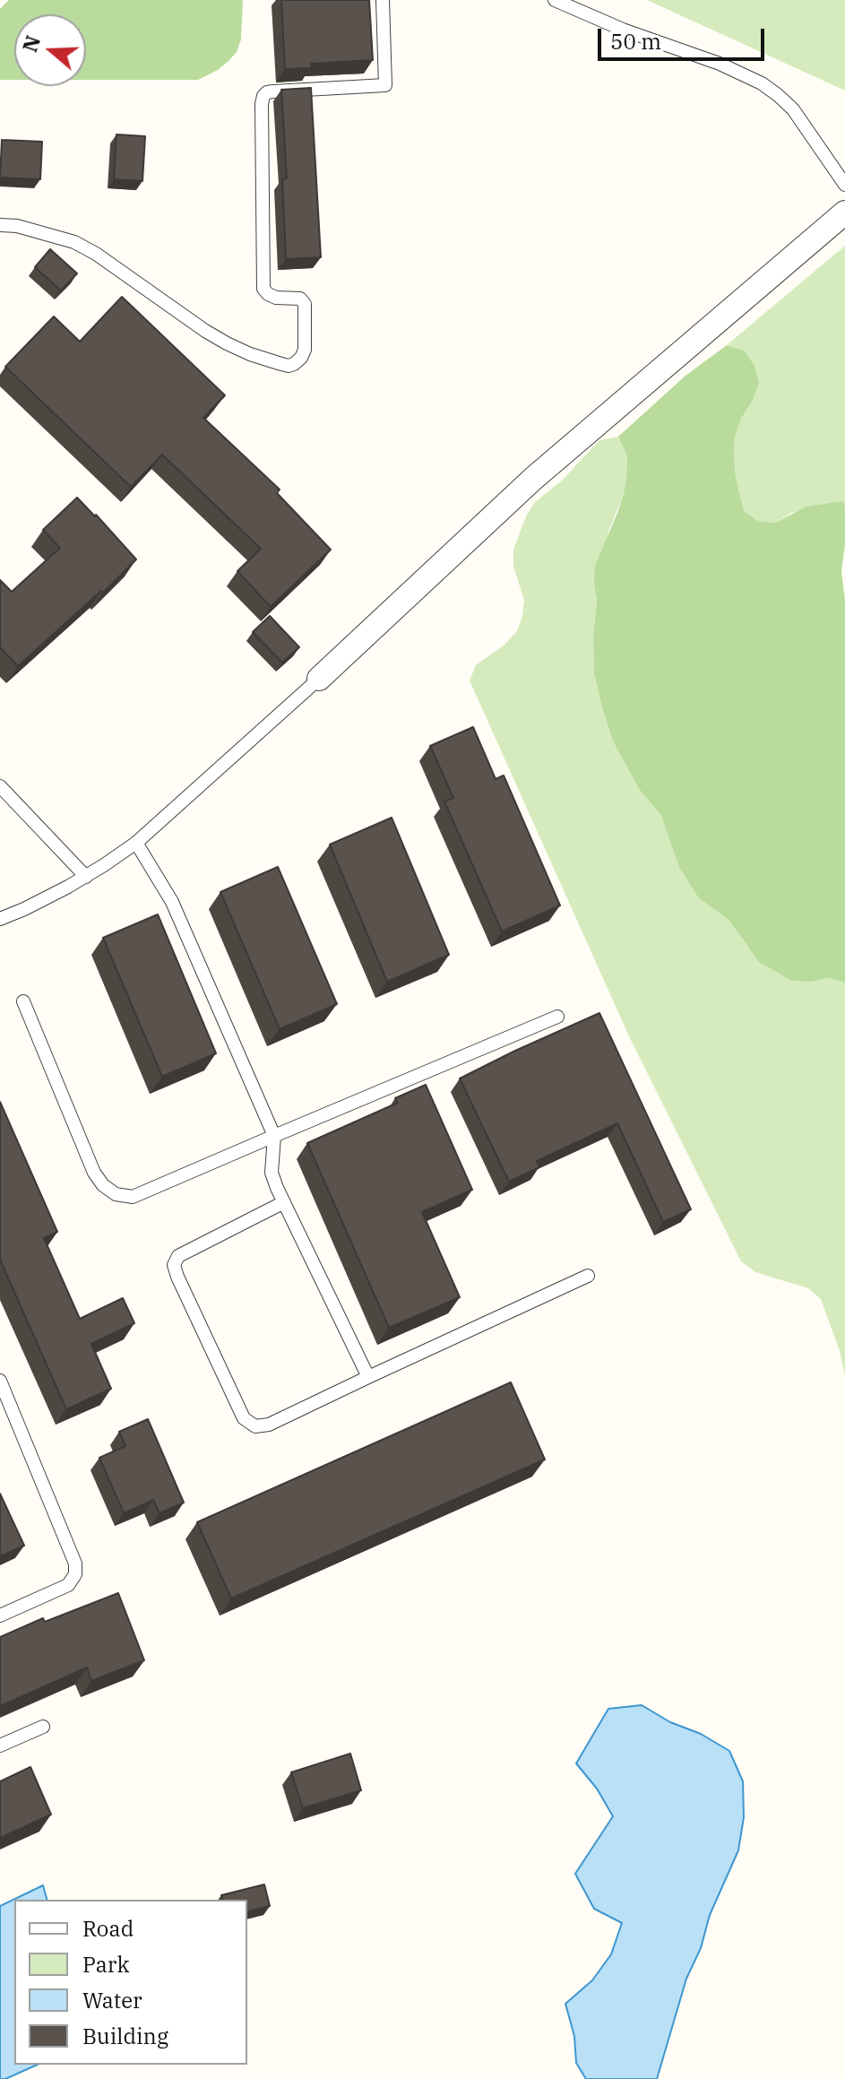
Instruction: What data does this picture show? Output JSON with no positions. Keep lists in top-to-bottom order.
{
  "legend": [
    "Road",
    "Park",
    "Water",
    "Building"
  ],
  "scale_bar": "50 m",
  "north": "left"
}
